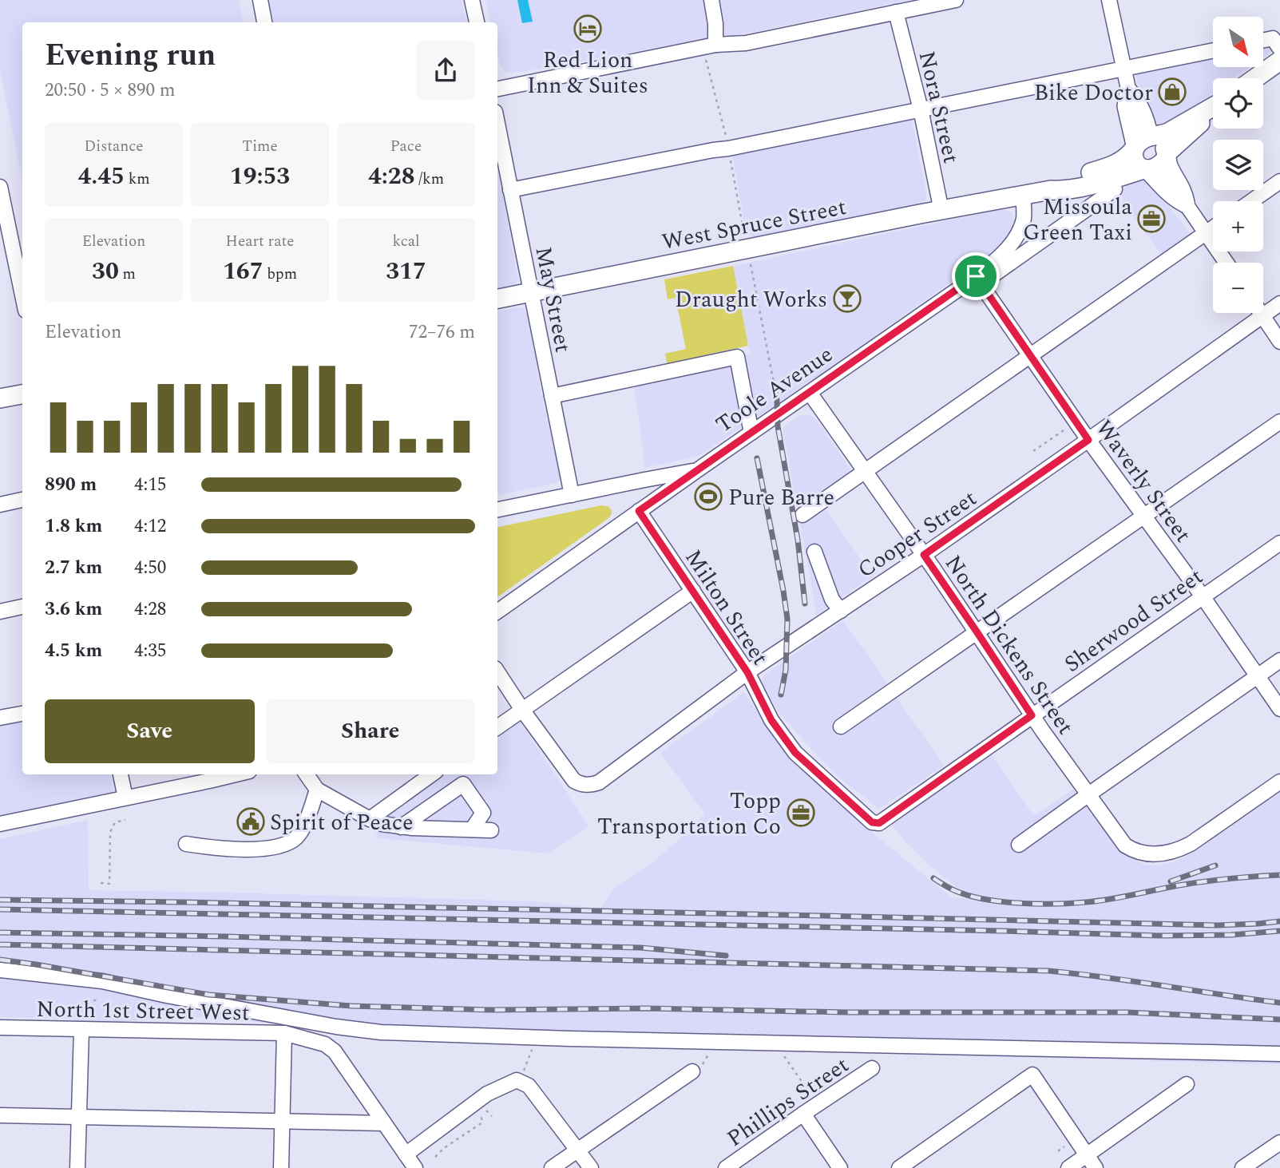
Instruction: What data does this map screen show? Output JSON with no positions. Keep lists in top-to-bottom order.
{
  "streets": {
    "main road": ["West Spruce Street"],
    "street": [
      "Nora Street",
      "May Street",
      "Toole Avenue",
      "Waverly Street",
      "Cooper Street",
      "Milton Street",
      "Sherwood Street",
      "North Dickens Street",
      "North 1st Street West",
      "Phillips Street"
    ]
  },
  "crossings": [
    ["Nora Street", "West Spruce Street"],
    ["West Spruce Street", "May Street"],
    ["West Spruce Street", "Toole Avenue"],
    ["Toole Avenue", "Waverly Street"],
    ["Toole Avenue", "Milton Street"],
    ["Toole Avenue", "North Dickens Street"],
    ["Waverly Street", "Cooper Street"],
    ["Waverly Street", "Sherwood Street"],
    ["Cooper Street", "Milton Street"],
    ["Cooper Street", "North Dickens Street"],
    ["Milton Street", "Sherwood Street"],
    ["Sherwood Street", "North Dickens Street"]
  ],
  "places": {
    "hotel": ["Red Lion Inn & Suites"],
    "shop": ["Bike Doctor"],
    "office": ["Missoula Green Taxi", "Topp Transportation Co"],
    "bar": ["Draught Works"],
    "sports": ["Pure Barre"],
    "public building": ["Spirit of Peace"]
  },
  "north": "bottom right",
  "page": {
    "map_buttons": ["+", "−"],
    "heading": ["Evening run", "20:50 · 5 × 890 m"],
    "stats": [
      ["Distance", "4.45 km"],
      ["Time", "19:53"],
      ["Pace", "4:28 /km"],
      ["Elevation", "30 m"],
      ["Heart rate", "167 bpm"],
      ["kcal", "317"]
    ],
    "chart": ["Elevation", "72–76 m"],
    "list": [
      {
        "name": "890 m",
        "note": "4:15"
      },
      {
        "name": "1.8 km",
        "note": "4:12"
      },
      {
        "name": "2.7 km",
        "note": "4:50"
      },
      {
        "name": "3.6 km",
        "note": "4:28"
      },
      {
        "name": "4.5 km",
        "note": "4:35"
      }
    ],
    "buttons": ["Save", "Share"]
  }
}
